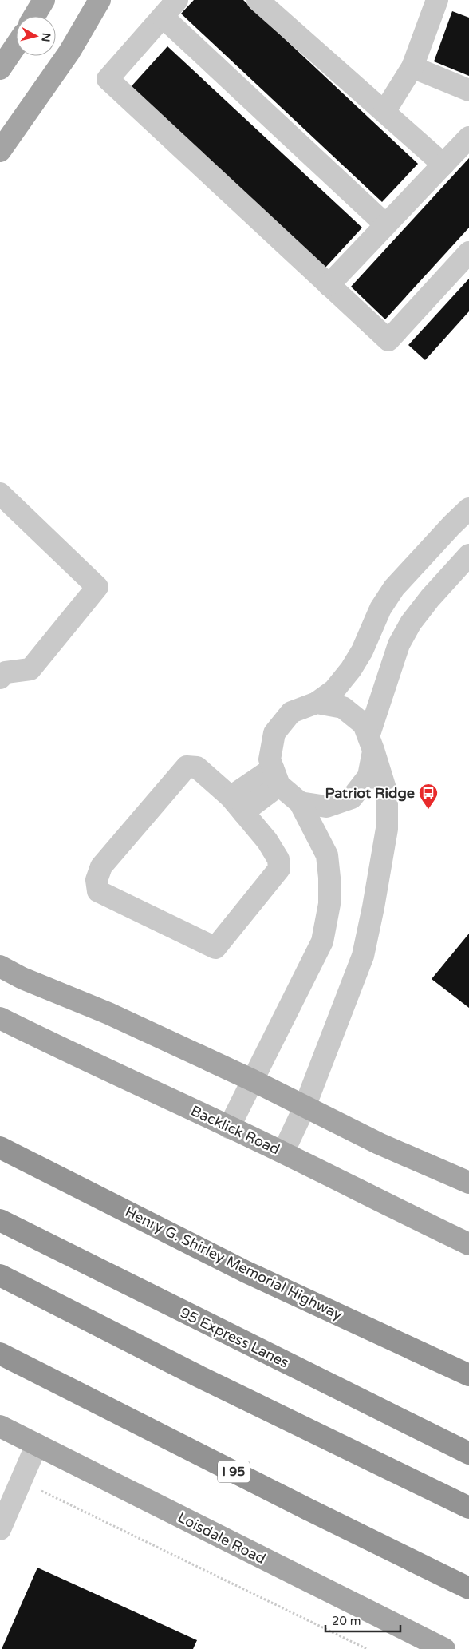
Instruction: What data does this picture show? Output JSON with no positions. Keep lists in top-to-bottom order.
{
  "streets": {
    "highway": ["Henry G. Shirley Memorial Highway", "95 Express Lanes", "I 95"],
    "main road": ["Backlick Road", "Loisdale Road"]
  },
  "places": {
    "bus stop": ["Patriot Ridge"]
  },
  "scale_bar": "20 m",
  "north": "right"
}
